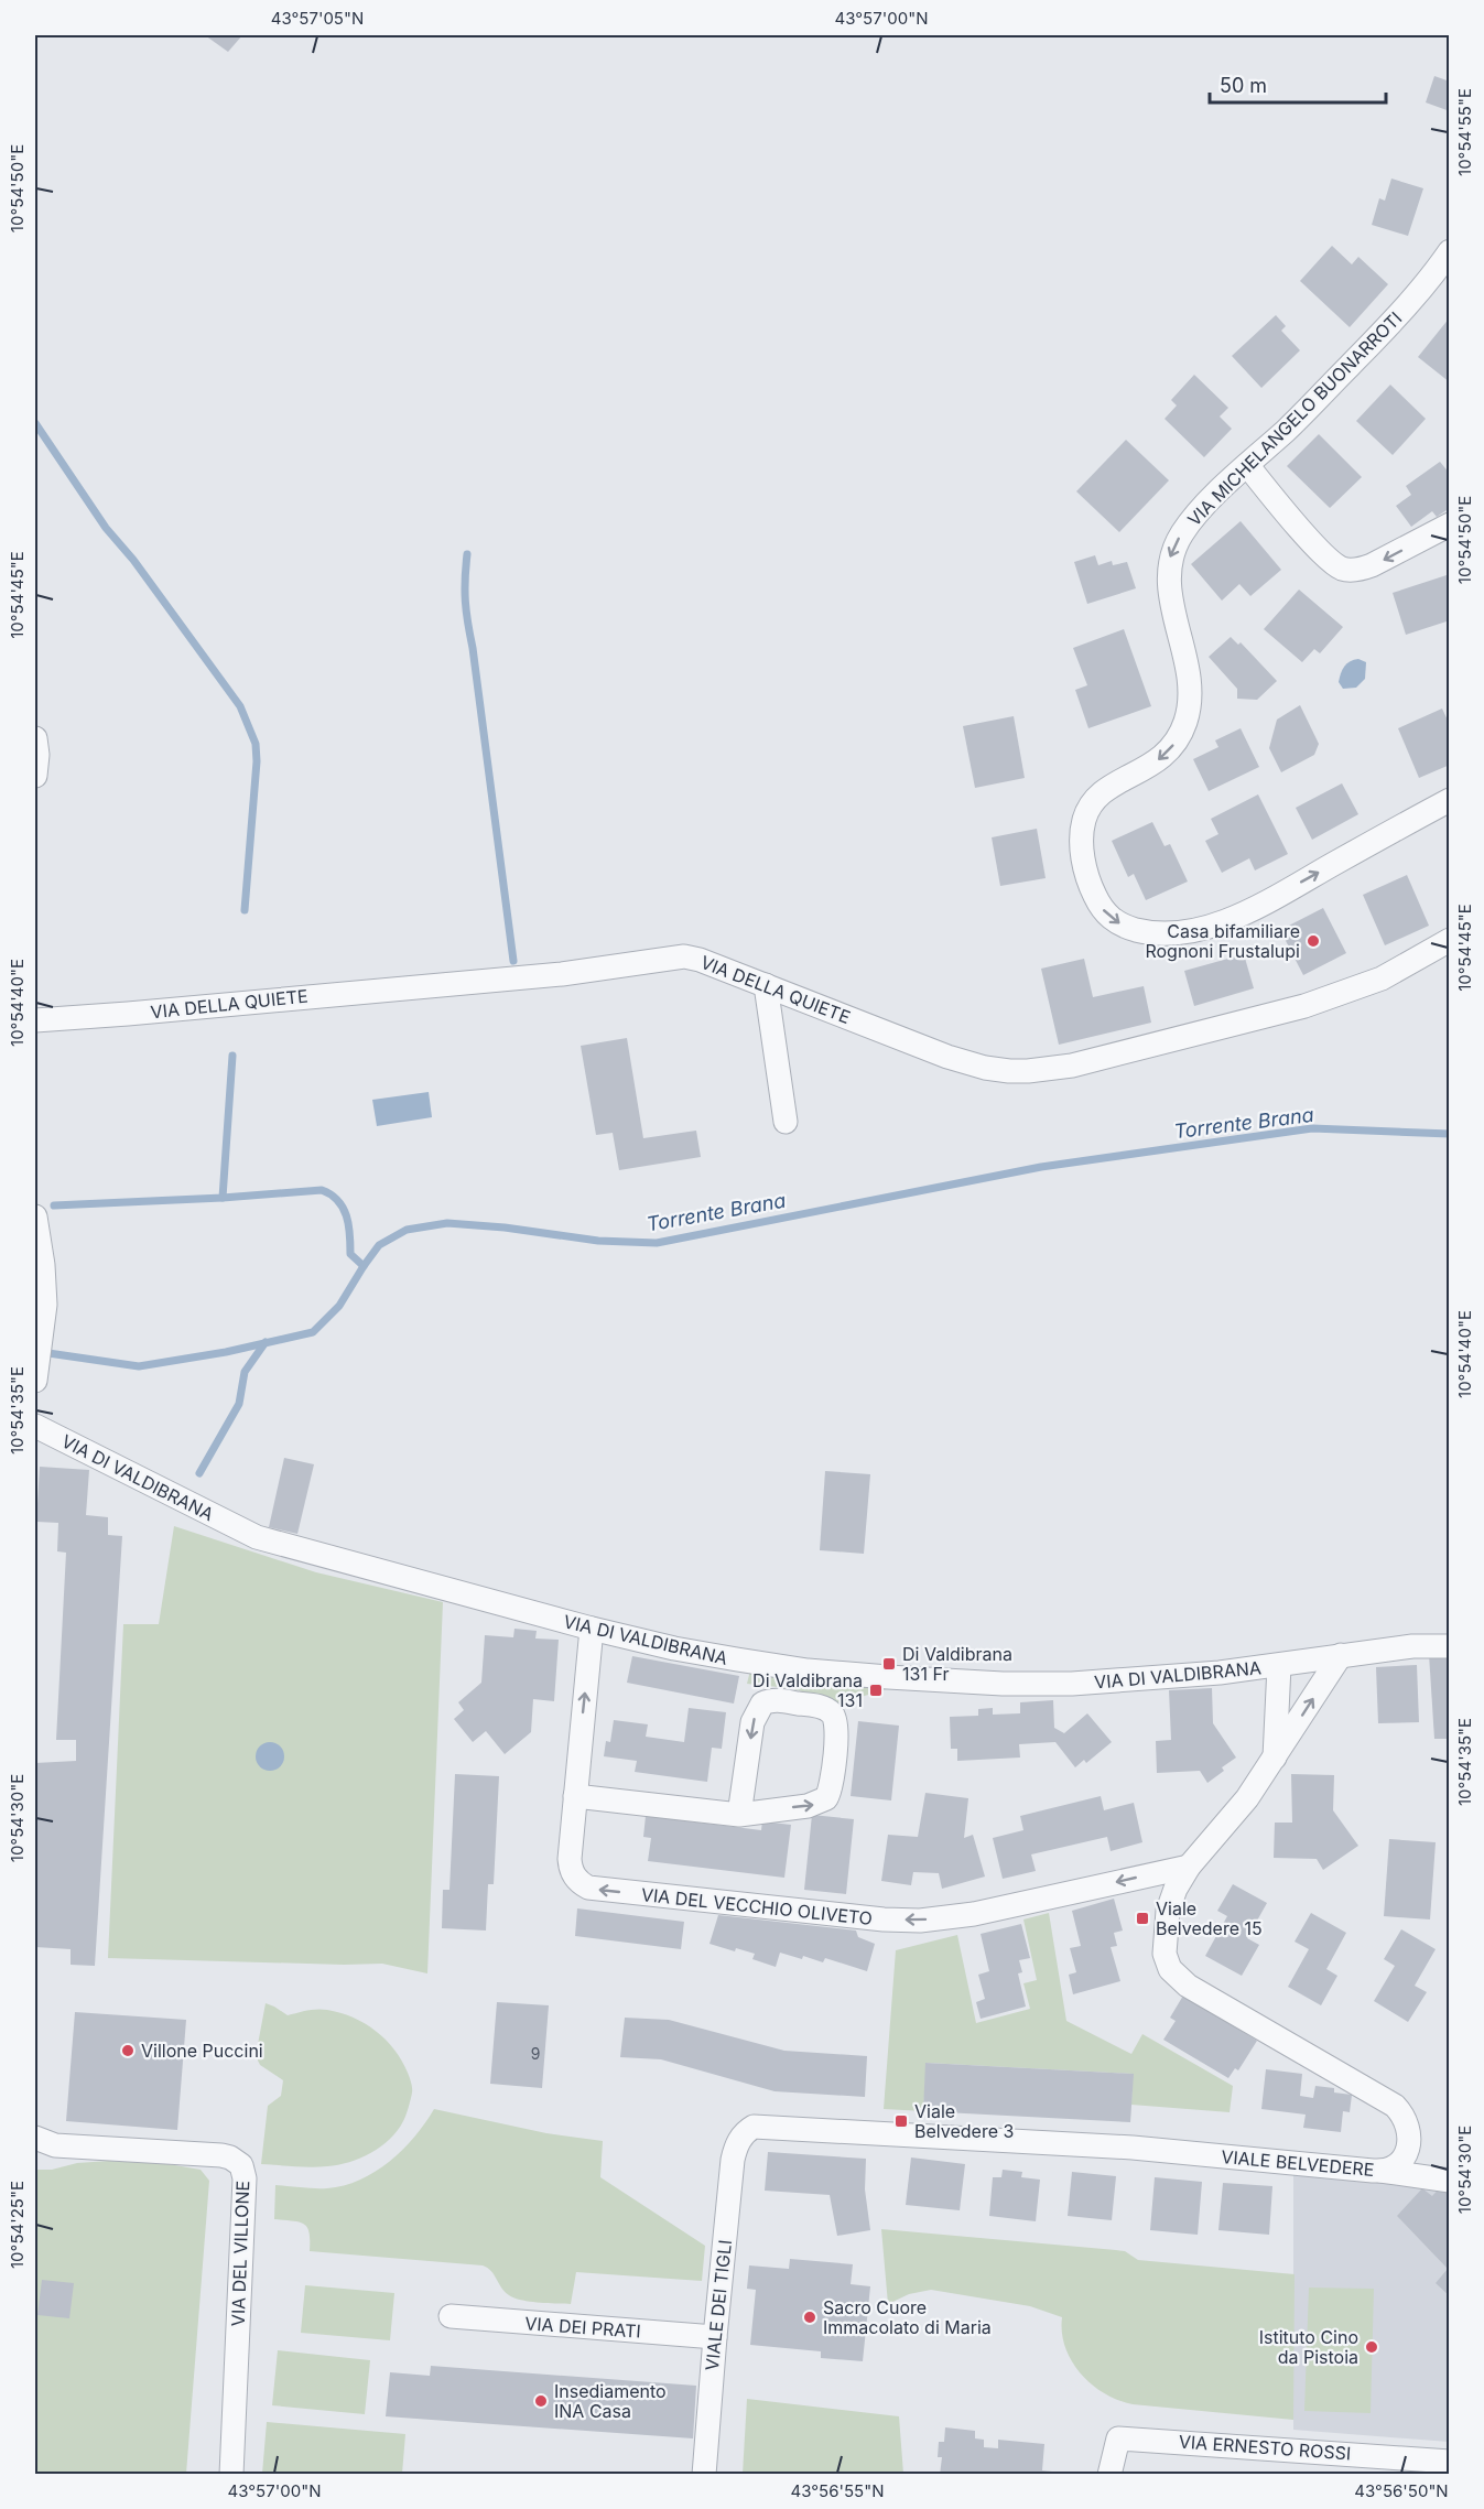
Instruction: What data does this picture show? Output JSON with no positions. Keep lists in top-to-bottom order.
{
  "streets": {
    "street": [
      "VIA MICHELANGELO BUONARROTI",
      "VIA DELLA QUIETE",
      "VIA DI VALDIBRANA",
      "VIA DEL VECCHIO OLIVETO",
      "VIALE BELVEDERE",
      "VIA DEL VILLONE",
      "VIALE DEI TIGLI",
      "VIA DEI PRATI",
      "VIA ERNESTO ROSSI"
    ]
  },
  "crossings": [
    ["VIA DI VALDIBRANA", "VIA DEL VECCHIO OLIVETO"],
    ["VIA DI VALDIBRANA", "VIALE BELVEDERE"],
    ["VIA DEL VECCHIO OLIVETO", "VIALE BELVEDERE"],
    ["VIALE BELVEDERE", "VIALE DEI TIGLI"],
    ["VIALE DEI TIGLI", "VIA DEI PRATI"]
  ],
  "water": ["Torrente Brana"],
  "places": {
    "other": [
      "Casa bifamiliare Rognoni Frustalupi",
      "Villone Puccini",
      "Sacro Cuore Immacolato di Maria",
      "Istituto Cino da Pistoia",
      "Insediamento INA Casa"
    ],
    "transit": [
      "Di Valdibrana 131 Fr",
      "Di Valdibrana 131",
      "Viale Belvedere 15",
      "Viale Belvedere 3"
    ]
  },
  "house_numbers": ["9"],
  "scale_bar": "50 m",
  "coordinates": [
    "43°57'05\"N",
    "43°57'00\"N",
    "10°54'55\"E",
    "10°54'50\"E",
    "10°54'45\"E",
    "10°54'40\"E",
    "10°54'35\"E",
    "10°54'30\"E",
    "10°54'25\"E",
    "43°56'55\"N",
    "43°56'50\"N"
  ]
}
